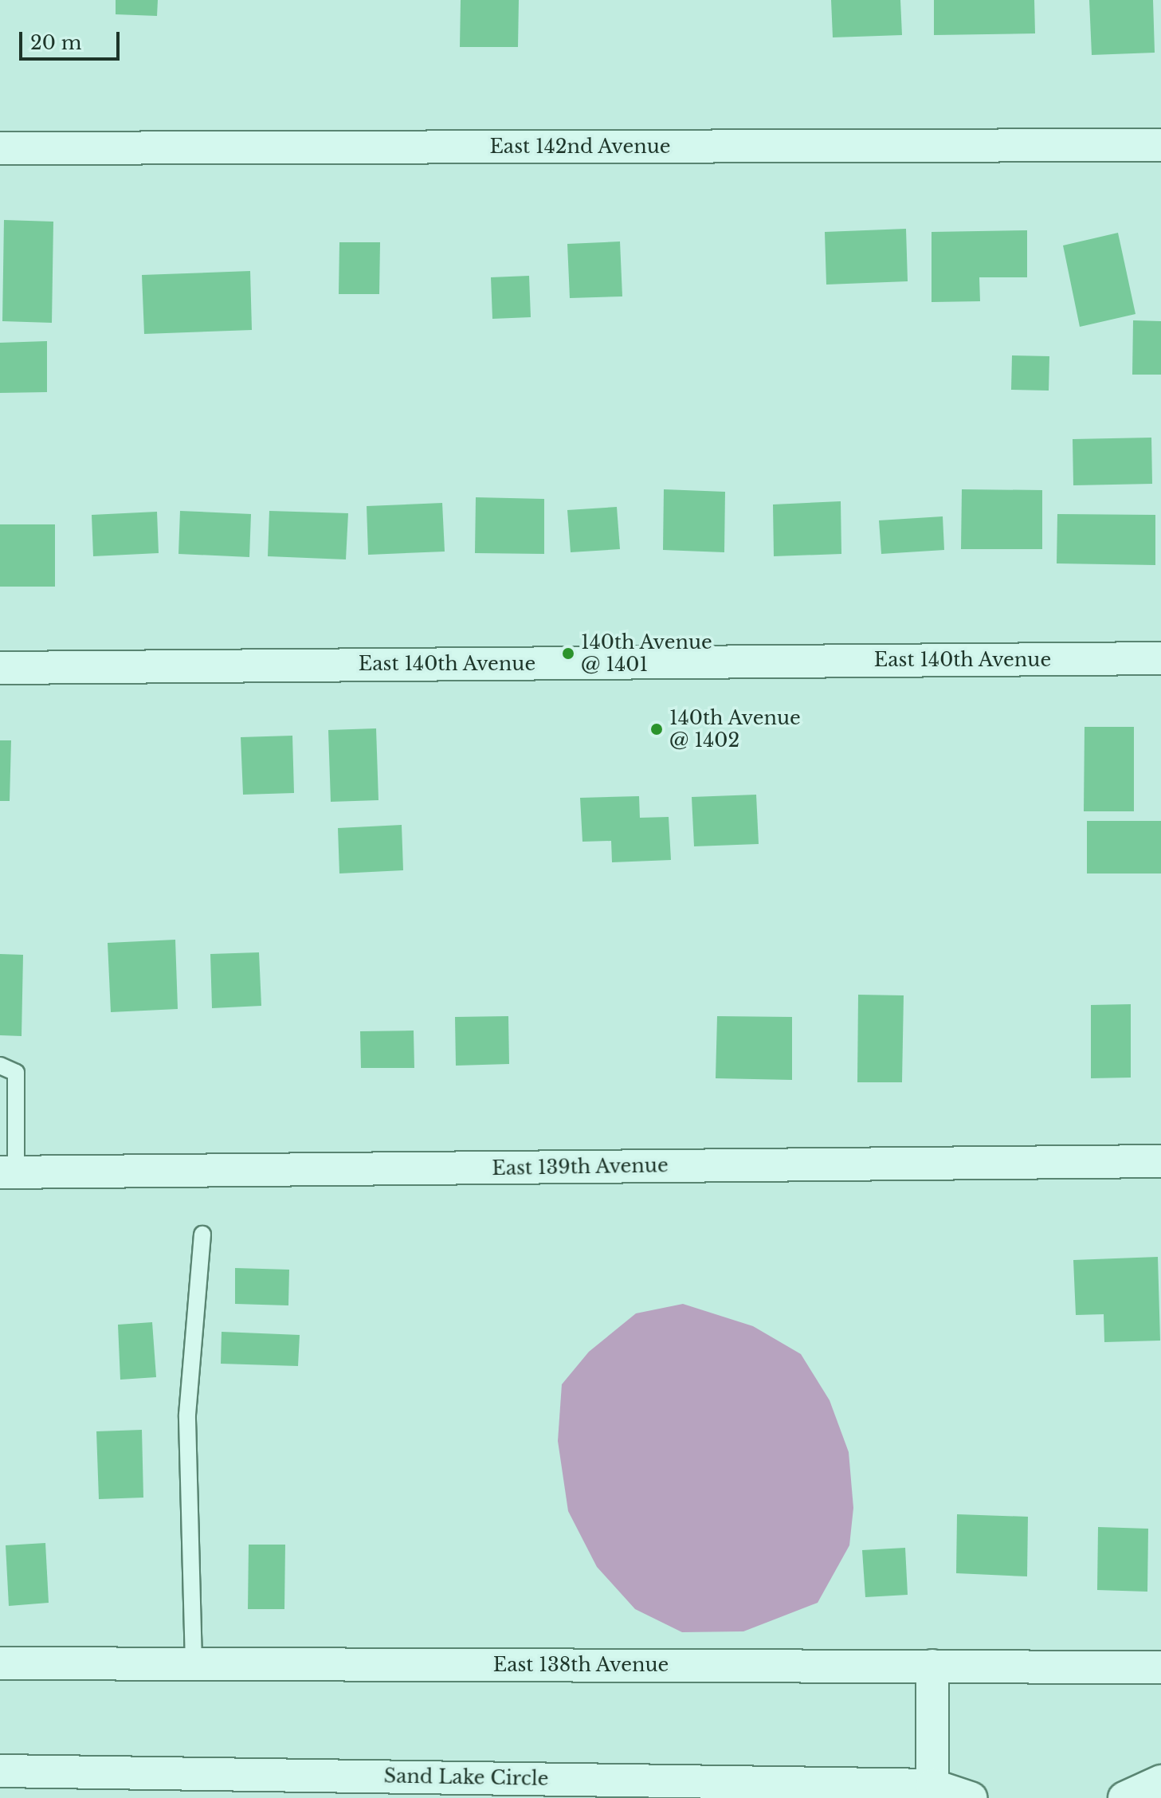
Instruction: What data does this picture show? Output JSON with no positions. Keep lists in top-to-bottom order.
{
  "streets": {
    "street": [
      "East 142nd Avenue",
      "East 140th Avenue",
      "East 139th Avenue",
      "East 138th Avenue",
      "Sand Lake Circle"
    ]
  },
  "places": ["140th Avenue @ 1401", "140th Avenue @ 1402"],
  "scale_bar": "20 m"
}
